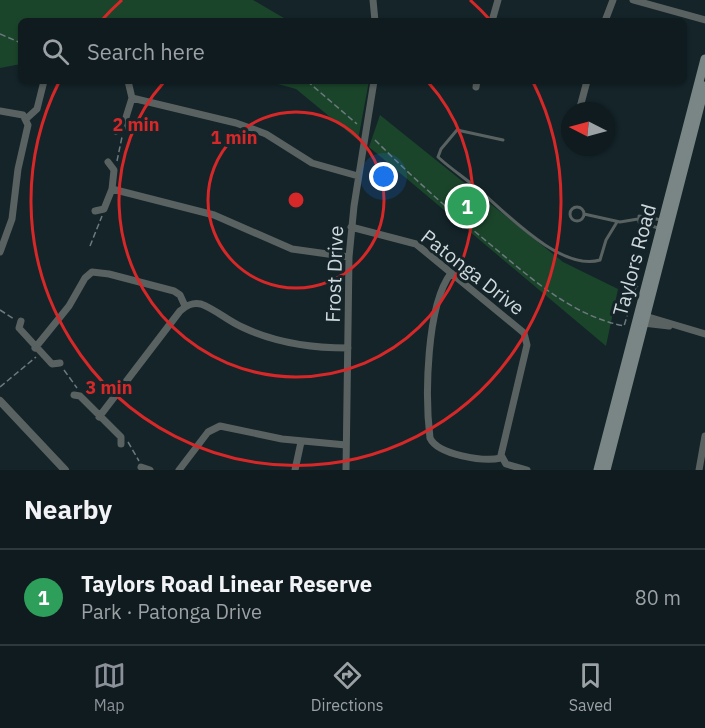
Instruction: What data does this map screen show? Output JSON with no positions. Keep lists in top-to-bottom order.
{
  "streets": {
    "main road": ["Taylors Road"],
    "street": ["Patonga Drive", "Frost Drive"]
  },
  "crossings": [
    ["Patonga Drive", "Frost Drive"]
  ],
  "north": "left",
  "page": {
    "search": "Search here",
    "pins": "1",
    "heading": "Nearby",
    "list": [
      {
        "mark": "1",
        "name": "Taylors Road Linear Reserve",
        "note": "Park · Patonga Drive",
        "value": "80 m"
      }
    ],
    "nav": ["Map", "Directions", "Saved"]
  },
  "rings": ["2 min", "1 min", "3 min"]
}
